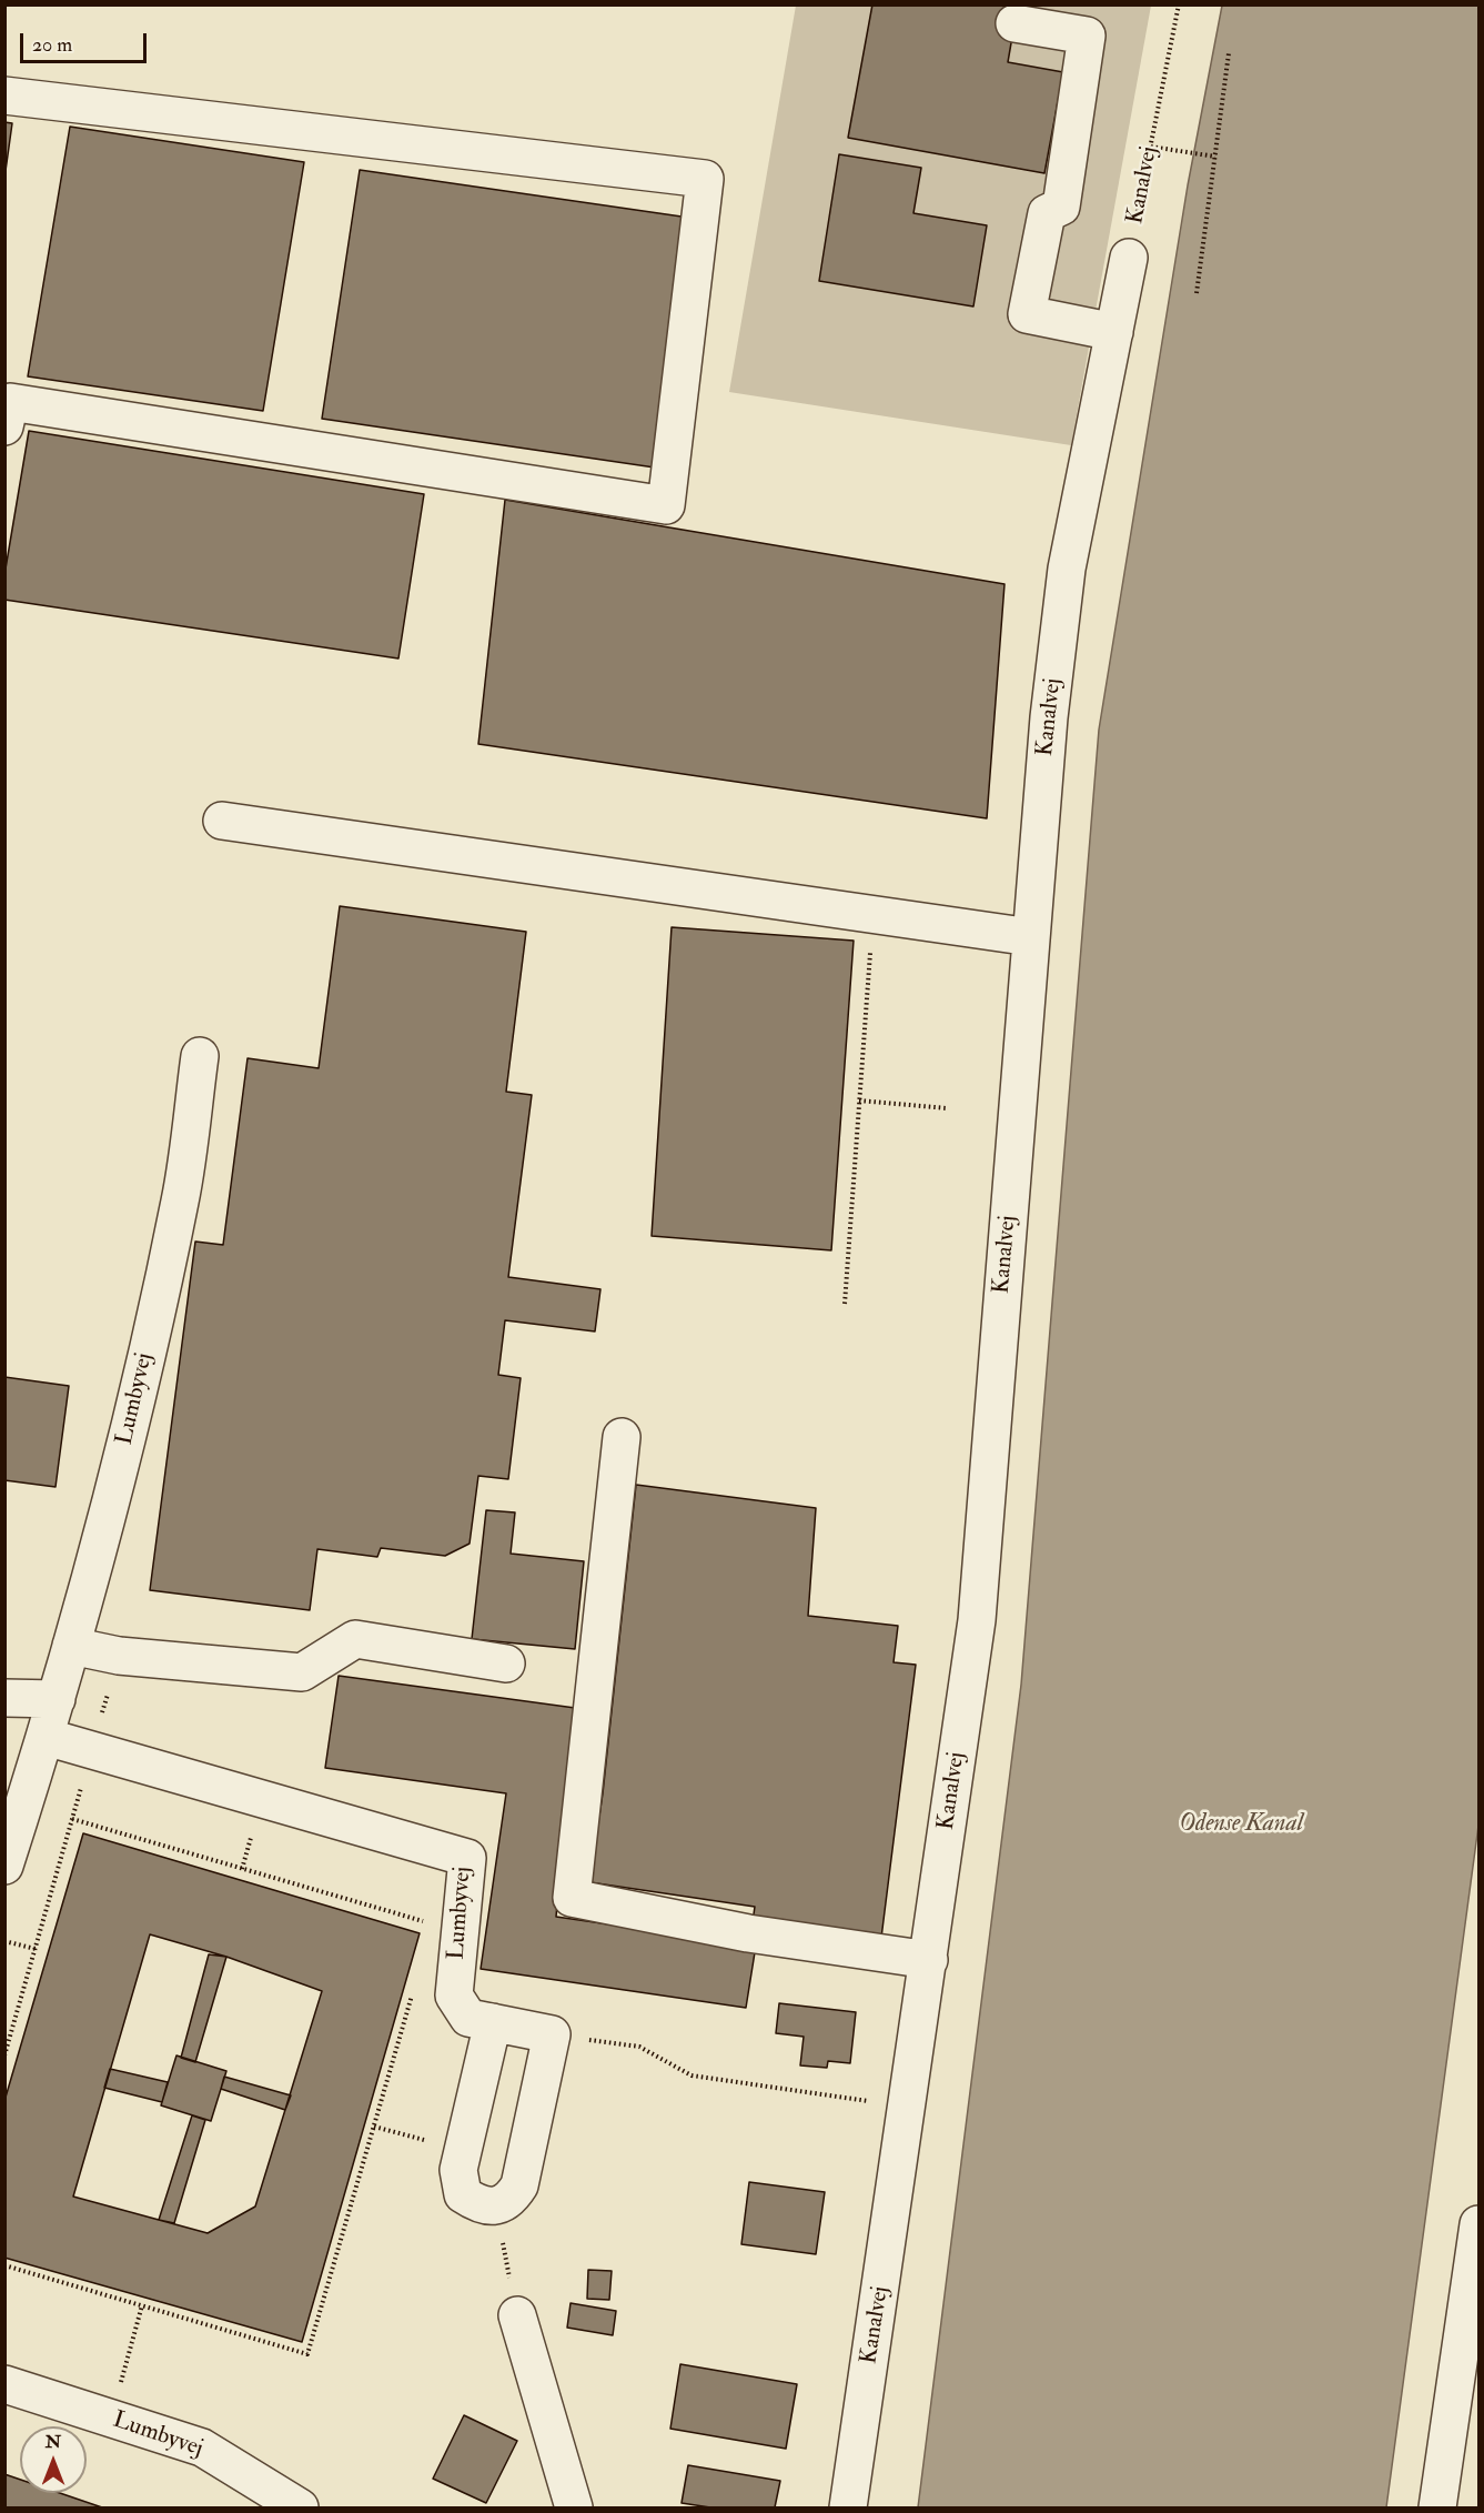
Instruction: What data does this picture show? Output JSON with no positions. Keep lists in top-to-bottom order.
{
  "streets": {
    "street": ["Kanalvej", "Lumbyvej"]
  },
  "water": ["Odense Kanal"],
  "scale_bar": "20 m",
  "north": "top"
}
